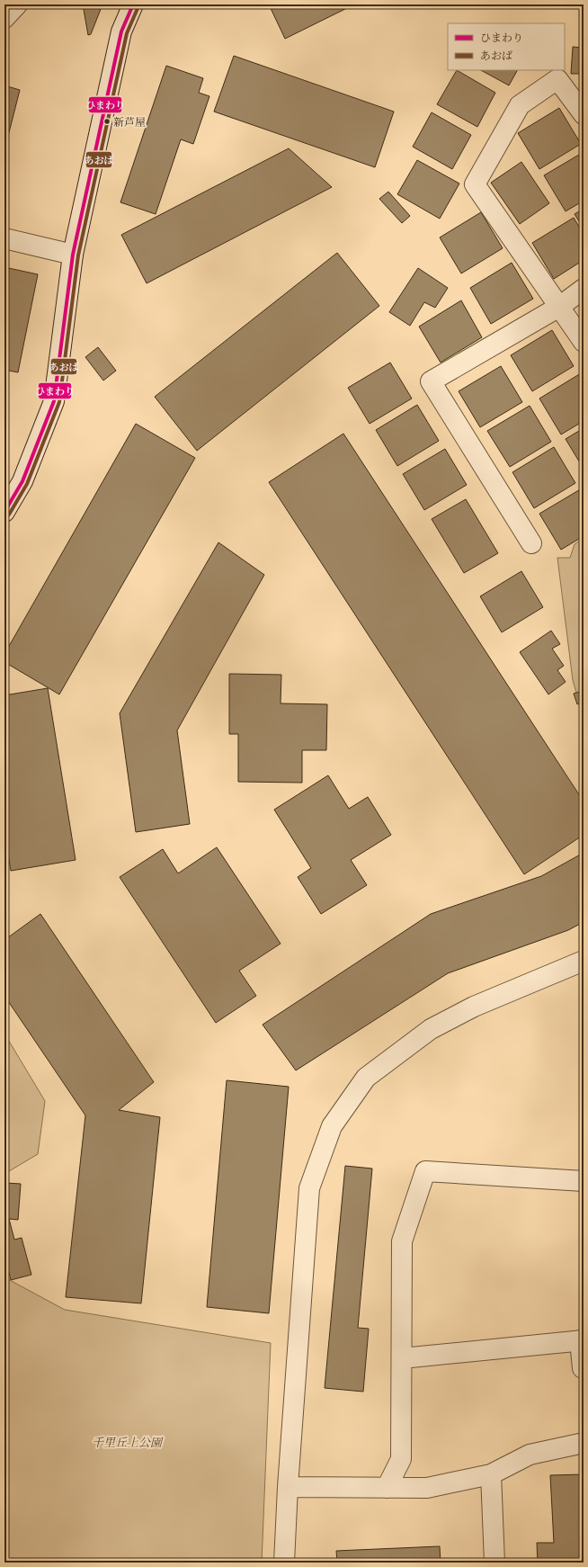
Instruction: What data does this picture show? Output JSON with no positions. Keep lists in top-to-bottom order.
{
  "parks": ["千里丘上公園"],
  "places": ["新芦屋"],
  "lines": ["transit line ひまわり", "transit line あおば"],
  "legend": ["ひまわり", "あおば"]
}
